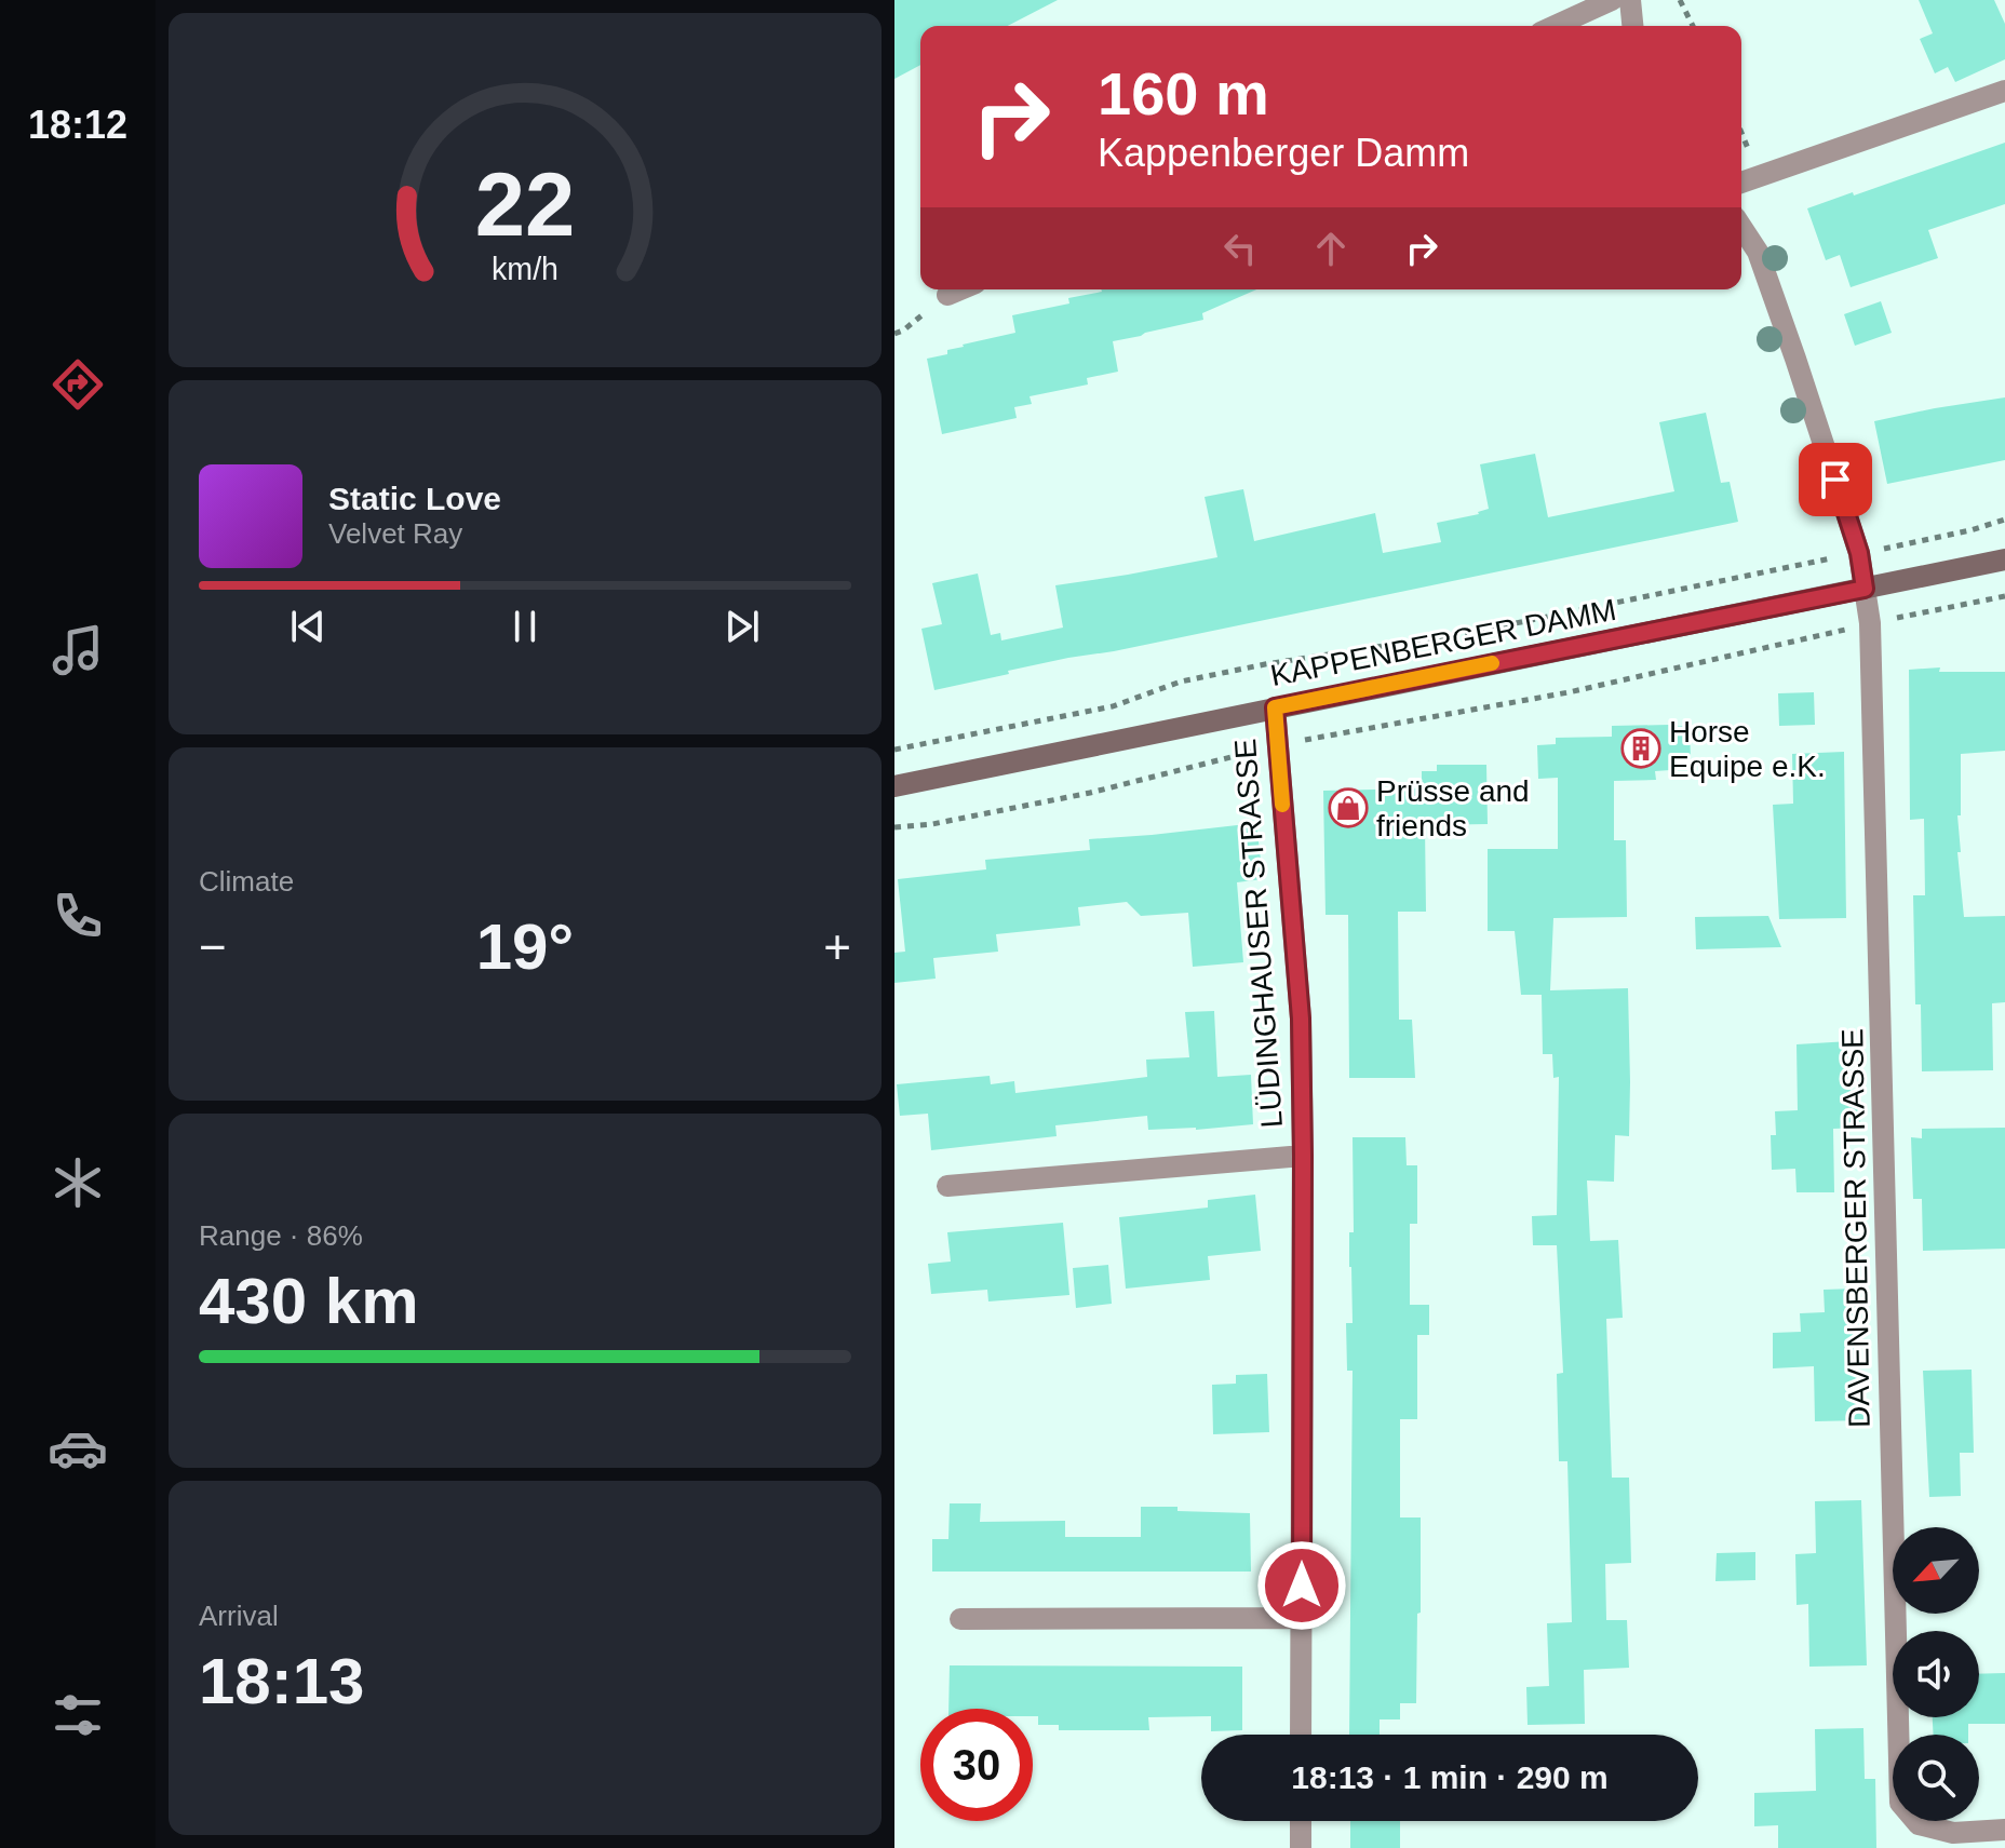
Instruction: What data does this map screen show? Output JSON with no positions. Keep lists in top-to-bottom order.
{
  "streets": {
    "main road": ["KAPPENBERGER DAMM"],
    "street": ["LÜDINGHAUSER STRASSE", "DAVENSBERGER STRASSE"]
  },
  "crossings": [
    ["KAPPENBERGER DAMM", "LÜDINGHAUSER STRASSE"],
    ["KAPPENBERGER DAMM", "DAVENSBERGER STRASSE"]
  ],
  "places": {
    "building": ["Horse Equipe e.K."],
    "shop": ["Prüsse and friends"]
  },
  "north": "bottom left",
  "page": {
    "tabs": "18:12",
    "turn": ["160 m", "Kappenberger Damm"],
    "song": ["Static Love", "Velvet Ray"],
    "tile": [
      "Climate",
      ["Range · 86%", "430 km"],
      ["Arrival", "18:13"]
    ],
    "heat": ["−", "19°", "+"],
    "limit": "30",
    "trip": "18:13 · 1 min · 290 m",
    "gauge": ["22", "km/h"]
  }
}
